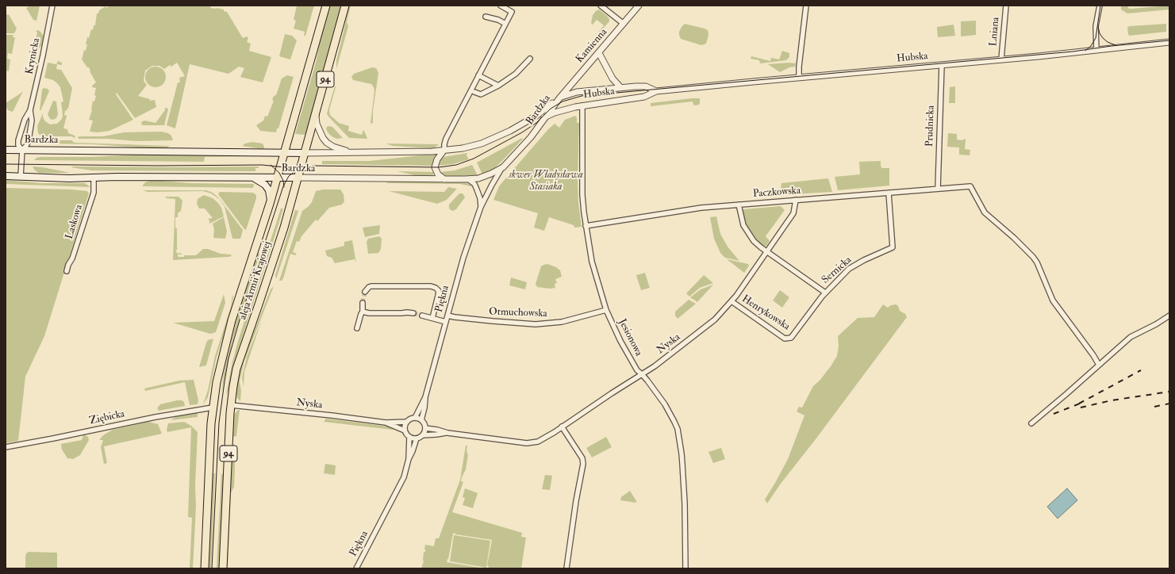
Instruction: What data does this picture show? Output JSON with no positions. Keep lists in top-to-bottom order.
{
  "streets": {
    "main road": ["94", "Bardzka", "aleja Armii Krajowej"],
    "street": [
      "Lniana",
      "Kamienna",
      "Krynicka",
      "Hubska",
      "Prudnicka",
      "Paczkowska",
      "Laskowa",
      "Sernicka",
      "Piękna",
      "Otmuchowska",
      "Henrykowska",
      "Jesionowa",
      "Nyska",
      "Ziębicka"
    ]
  },
  "crossings": [
    ["Lniana", "Hubska"],
    ["Kamienna", "Hubska"],
    ["Kamienna", "Bardzka"],
    ["Krynicka", "Bardzka"],
    ["Hubska", "Bardzka"],
    ["Hubska", "Prudnicka"],
    ["Hubska", "Jesionowa"],
    ["Bardzka", "Laskowa"],
    ["Bardzka", "aleja Armii Krajowej"],
    ["Bardzka", "Piękna"],
    ["Prudnicka", "Paczkowska"],
    ["Paczkowska", "Sernicka"],
    ["Paczkowska", "Jesionowa"],
    ["Paczkowska", "Nyska"],
    ["Sernicka", "Henrykowska"],
    ["Sernicka", "Nyska"],
    ["aleja Armii Krajowej", "Nyska"],
    ["aleja Armii Krajowej", "Ziębicka"],
    ["Piękna", "Otmuchowska"],
    ["Piękna", "Nyska"],
    ["Otmuchowska", "Jesionowa"],
    ["Henrykowska", "Nyska"],
    ["Jesionowa", "Nyska"]
  ],
  "parks": ["skwer Władysława Stasiaka"]
}
